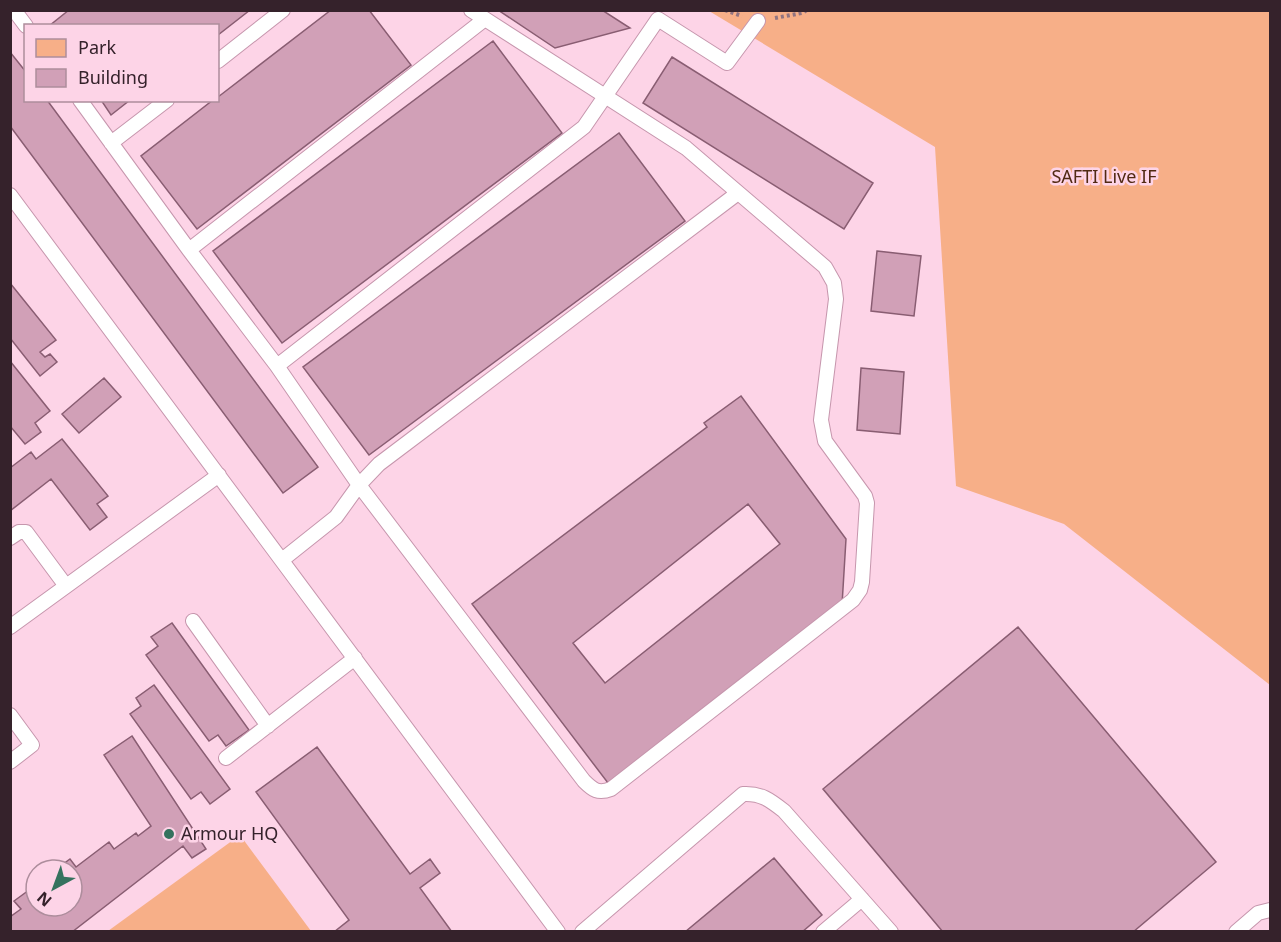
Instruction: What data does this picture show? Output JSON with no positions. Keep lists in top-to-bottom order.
{
  "parks": ["SAFTI Live IF"],
  "places": ["Armour HQ"],
  "legend": ["Park", "Building"],
  "north": "bottom left"
}
